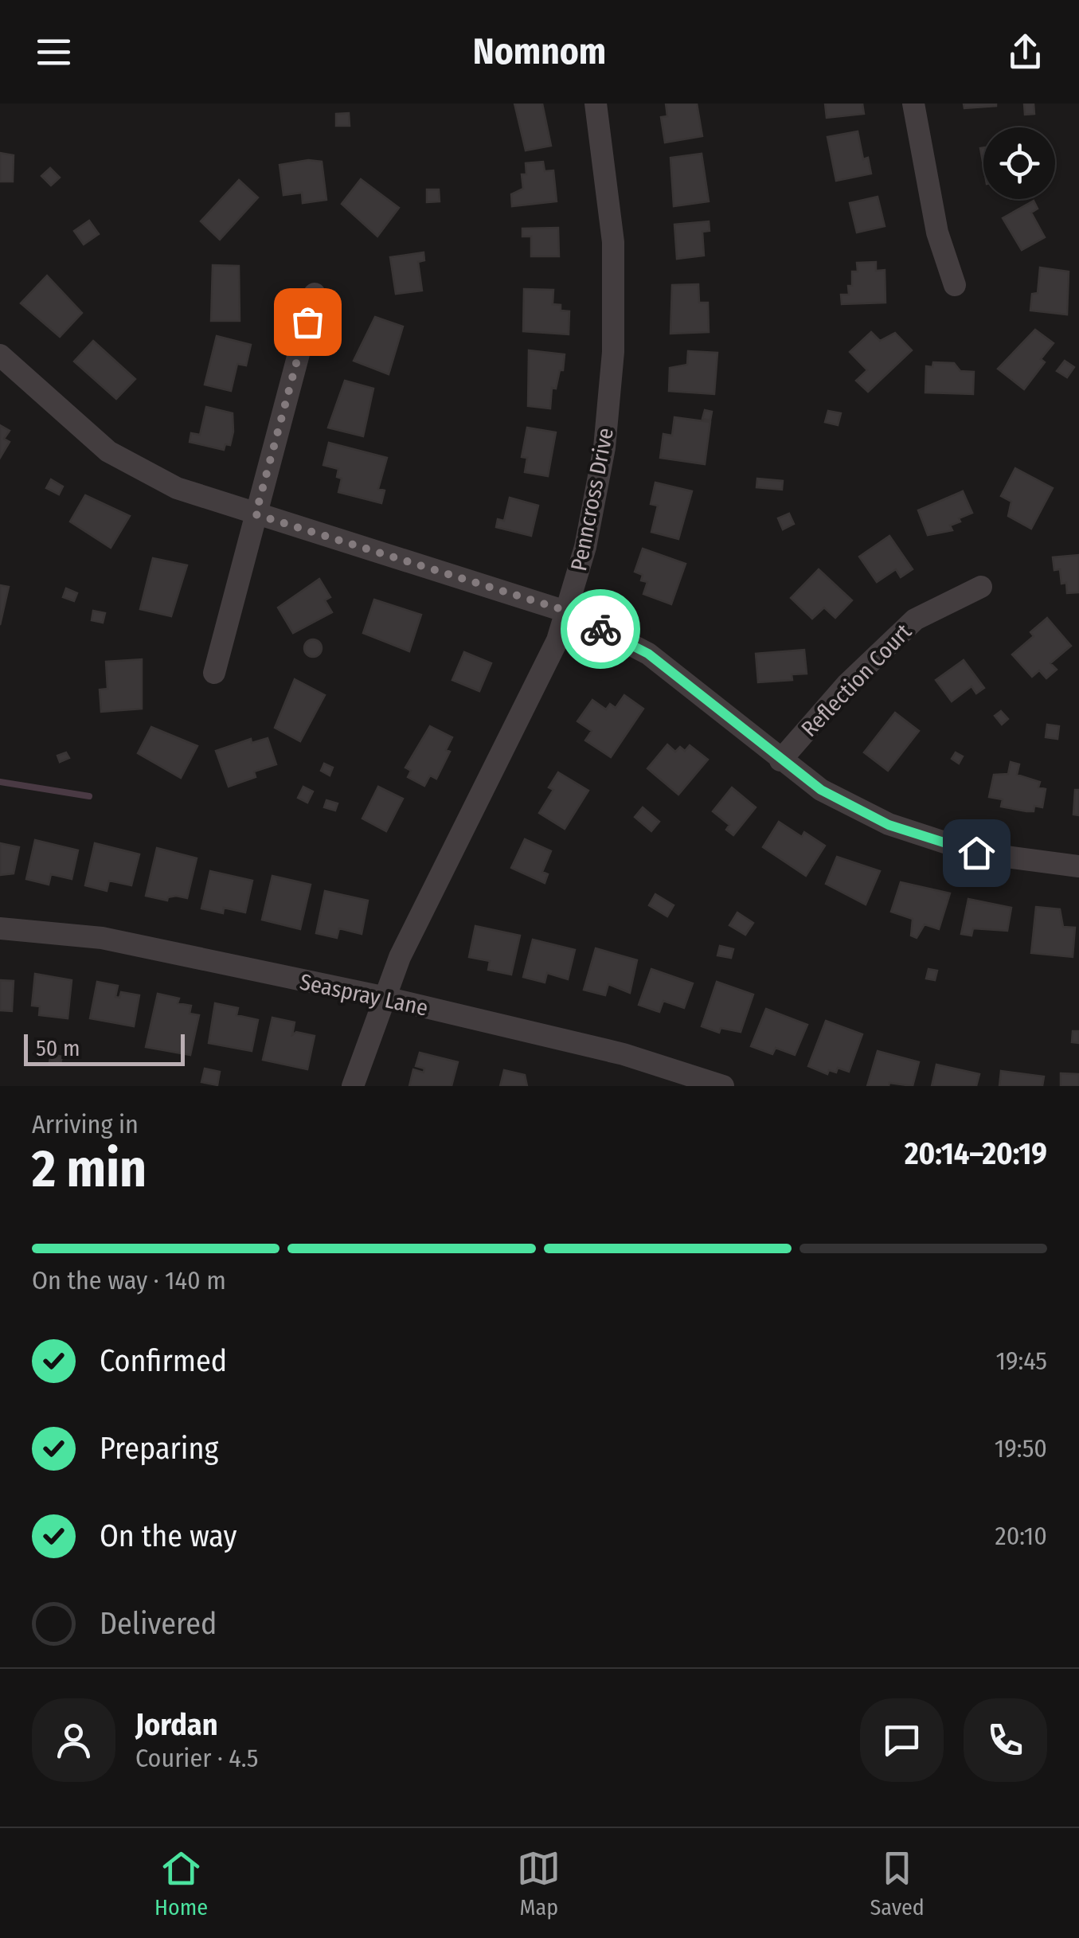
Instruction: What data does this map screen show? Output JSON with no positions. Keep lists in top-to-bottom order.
{
  "streets": {
    "street": ["Penncross Drive", "Reflection Court", "Seaspray Lane"]
  },
  "crossings": [
    ["Penncross Drive", "Seaspray Lane"]
  ],
  "scale_bar": "50 m",
  "page": {
    "header": "Nomnom",
    "scale": "50 m",
    "heading": ["2 min", "Arriving in", "20:14–20:19"],
    "panel": ["Jordan", "Courier · 4.5"],
    "bar": "On the way · 140 m",
    "list": [
      ["Confirmed", "19:45"],
      ["Preparing", "19:50"],
      ["On the way", "20:10"],
      "Delivered"
    ],
    "tabs": ["Home", "Map", "Saved"]
  }
}
